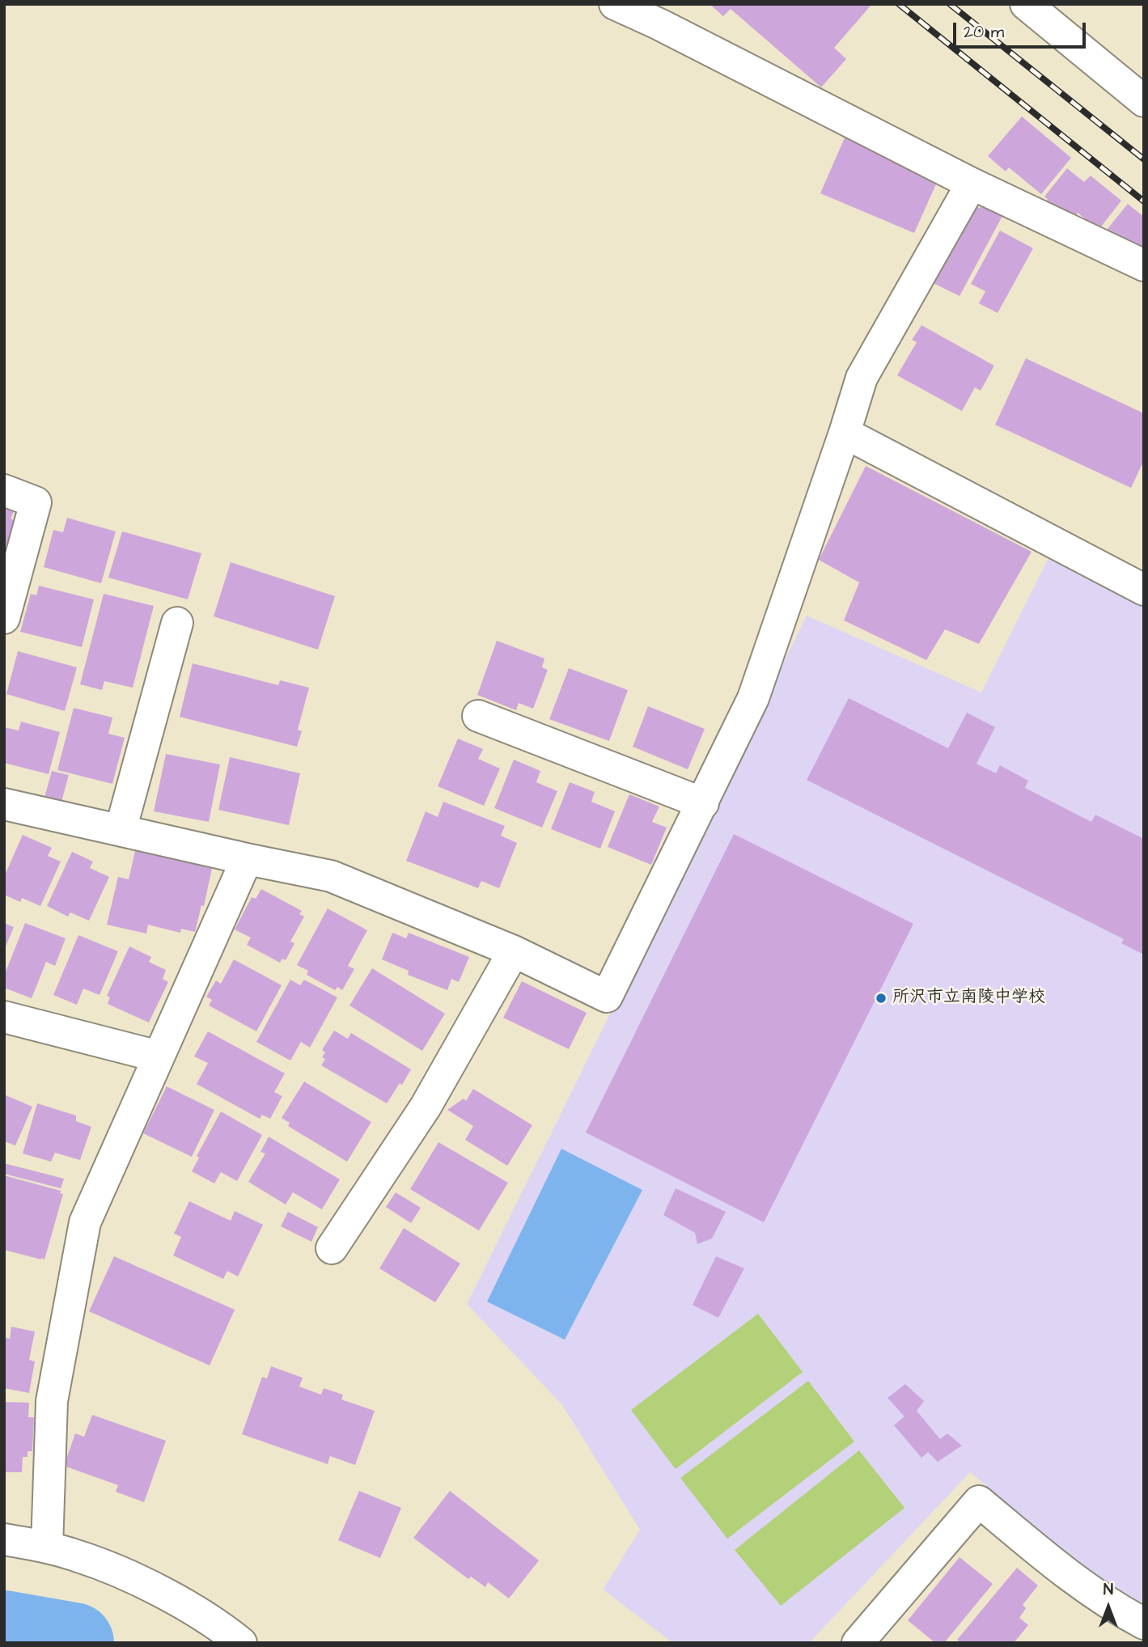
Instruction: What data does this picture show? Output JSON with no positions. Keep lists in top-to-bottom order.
{
  "places": ["所沢市立南陵中学校"],
  "scale_bar": "20 m",
  "north": "top"
}
